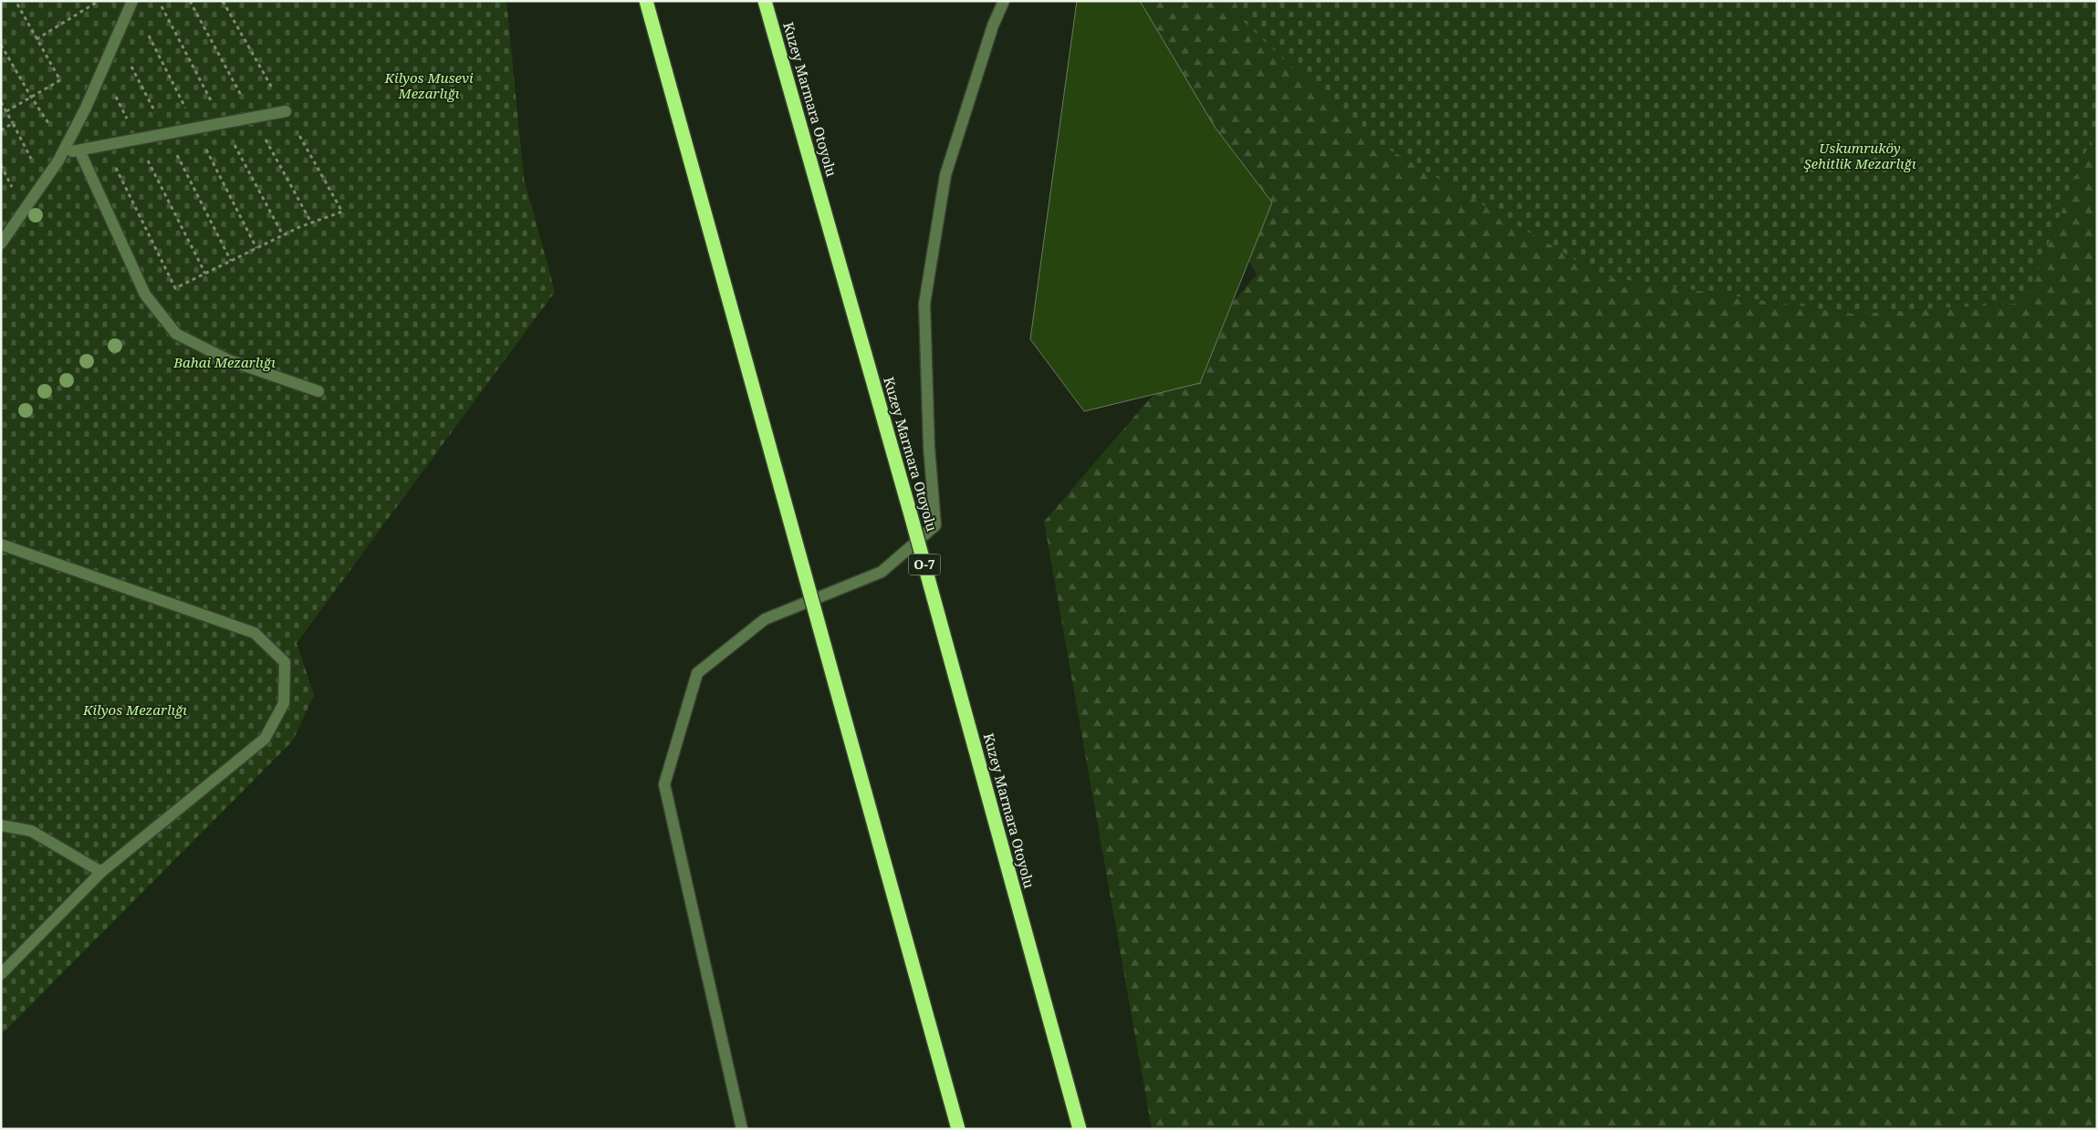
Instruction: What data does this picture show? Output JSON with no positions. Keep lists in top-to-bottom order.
{
  "streets": {
    "highway": ["Kuzey Marmara Otoyolu", "O-7"]
  },
  "parks": [
    "Kilyos Musevi Mezarlığı",
    "Uskumruköy Şehitlik Mezarlığı",
    "Bahai Mezarlığı",
    "Kilyos Mezarlığı"
  ]
}
